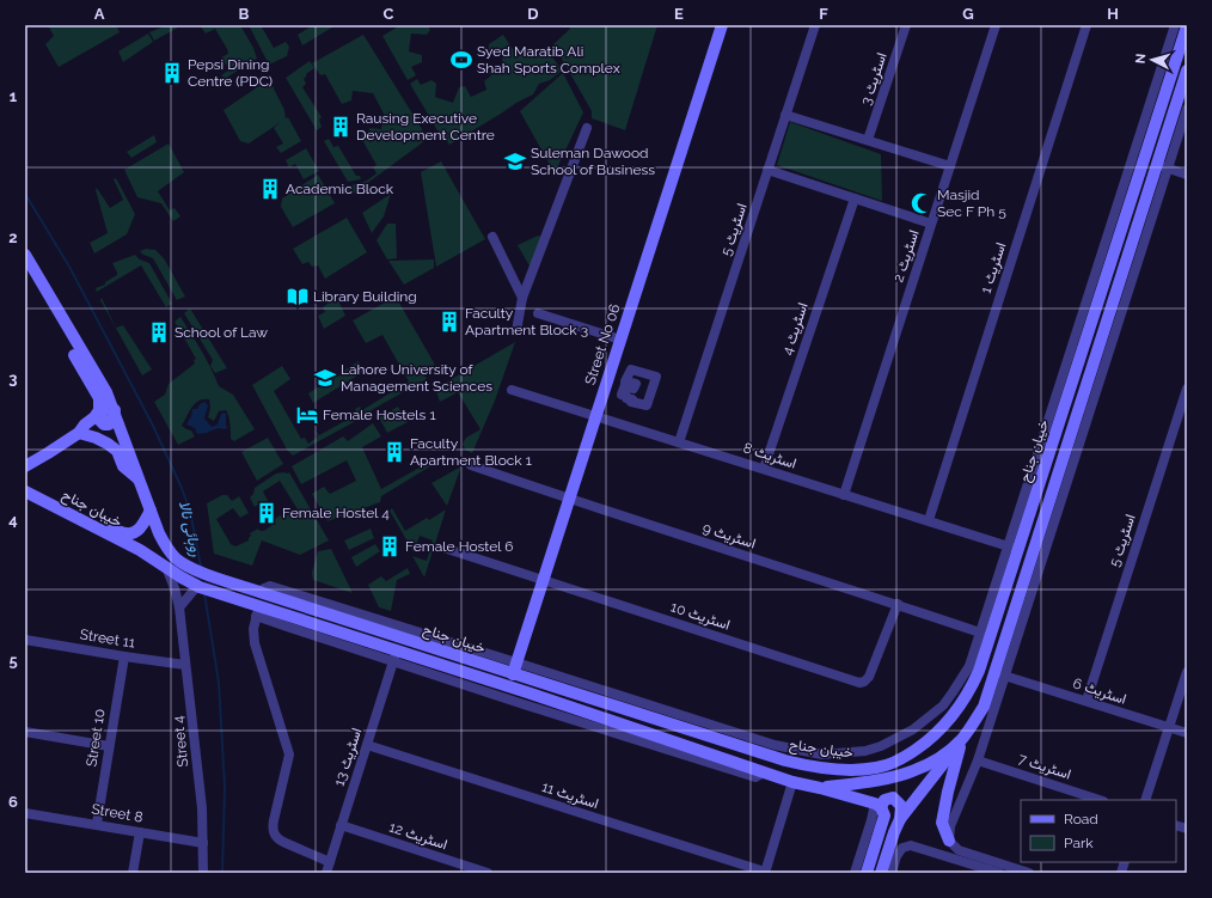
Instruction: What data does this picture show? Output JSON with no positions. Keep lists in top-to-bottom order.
{
  "streets": {
    "main road": ["Street No 06", "خیبان جناح"],
    "street": [
      "اسٹریٹ 3",
      "اسٹریٹ 5",
      "اسٹریٹ 2",
      "اسٹریٹ 1",
      "اسٹریٹ 4",
      "اسٹریٹ 8",
      "اسٹریٹ 9",
      "اسٹریٹ 10",
      "Street 11",
      "اسٹریٹ 6",
      "Street 10",
      "Street 4",
      "اسٹریٹ 13",
      "اسٹریٹ 7",
      "اسٹریٹ 11",
      "Street 8",
      "اسٹریٹ 12"
    ]
  },
  "crossings": [
    ["اسٹریٹ 5", "اسٹریٹ 8"],
    ["اسٹریٹ 5", "اسٹریٹ 6"],
    ["اسٹریٹ 2", "اسٹریٹ 8"],
    ["اسٹریٹ 1", "اسٹریٹ 8"],
    ["اسٹریٹ 4", "اسٹریٹ 8"],
    ["Street No 06", "خیبان جناح"],
    ["Street No 06", "اسٹریٹ 8"],
    ["Street No 06", "اسٹریٹ 9"],
    ["Street No 06", "اسٹریٹ 10"],
    ["خیبان جناح", "اسٹریٹ 8"],
    ["خیبان جناح", "Street 4"],
    ["خیبان جناح", "اسٹریٹ 13"],
    ["اسٹریٹ 9", "اسٹریٹ 10"],
    ["Street 11", "Street 10"],
    ["Street 11", "Street 4"],
    ["Street 10", "Street 8"],
    ["Street 4", "Street 8"],
    ["اسٹریٹ 13", "اسٹریٹ 11"],
    ["اسٹریٹ 13", "اسٹریٹ 12"]
  ],
  "water": ["روہائی نالا"],
  "places": {
    "sports": ["Syed Maratib Ali Shah Sports Complex"],
    "building": [
      "Pepsi Dining Centre (PDC)",
      "Rausing Executive Development Centre",
      "Academic Block",
      "Faculty Apartment Block 3",
      "School of Law",
      "Faculty Apartment Block 1",
      "Female Hostel 4",
      "Female Hostel 6"
    ],
    "school or university": ["Suleman Dawood School of Business", "Lahore University of Management Sciences"],
    "mosque": ["Masjid Sec F Ph 5"],
    "library": ["Library Building"],
    "hotel": ["Female Hostels 1"]
  },
  "legend": ["Road", "Park"],
  "north": "left",
  "grid": {
    "columns": [
      "A",
      "B",
      "C",
      "D",
      "E",
      "F",
      "G",
      "H"
    ],
    "rows": [
      "1",
      "2",
      "3",
      "4",
      "5",
      "6"
    ]
  }
}
